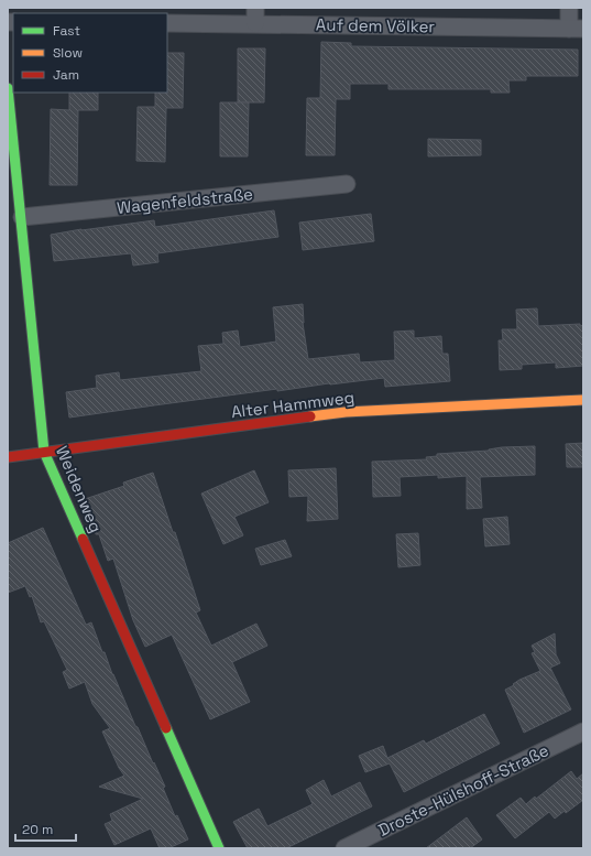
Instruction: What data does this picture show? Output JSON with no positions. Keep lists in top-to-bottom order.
{
  "streets": {
    "street": [
      "Auf dem Völker",
      "Wagenfeldstraße",
      "Alter Hammweg",
      "Weidenweg",
      "Droste-Hülshoff-Straße"
    ]
  },
  "crossings": [
    ["Wagenfeldstraße", "Weidenweg"],
    ["Alter Hammweg", "Weidenweg"]
  ],
  "legend": ["Fast", "Slow", "Jam"],
  "scale_bar": "20 m"
}
